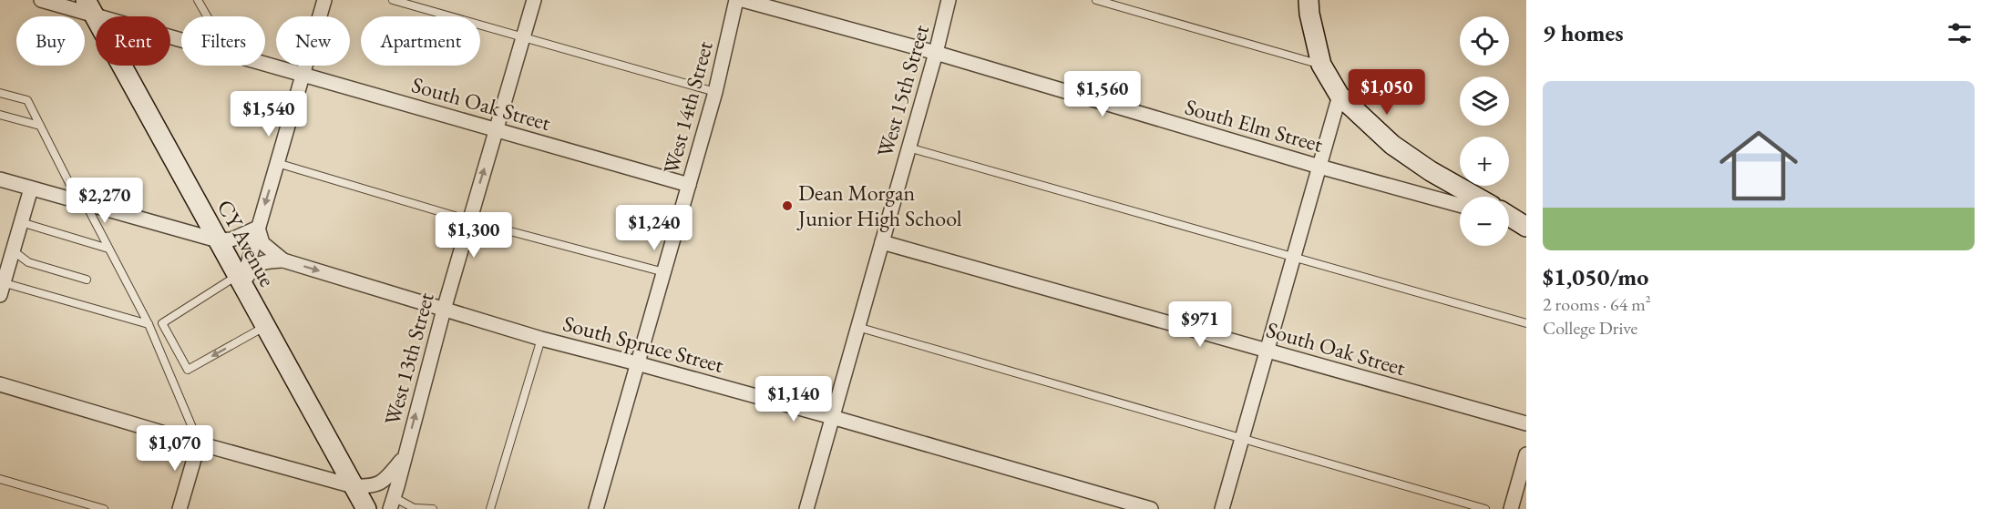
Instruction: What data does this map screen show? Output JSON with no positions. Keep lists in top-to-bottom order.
{
  "streets": {
    "main road": ["CY Avenue"],
    "street": [
      "West 15th Street",
      "South Oak Street",
      "West 14th Street",
      "South Elm Street",
      "South Spruce Street",
      "West 13th Street"
    ]
  },
  "crossings": [
    ["West 15th Street", "South Oak Street"],
    ["West 15th Street", "South Elm Street"],
    ["West 15th Street", "South Spruce Street"],
    ["South Oak Street", "West 14th Street"],
    ["South Oak Street", "CY Avenue"],
    ["South Oak Street", "West 13th Street"],
    ["West 14th Street", "South Spruce Street"],
    ["CY Avenue", "South Spruce Street"],
    ["South Spruce Street", "West 13th Street"]
  ],
  "one_way": ["West 13th Street"],
  "places": ["Dean Morgan Junior High School"],
  "page": {
    "heading": "9 homes",
    "map_buttons": ["+", "−"],
    "chip": [
      "Buy",
      "Rent",
      "Filters",
      "New",
      "Apartment"
    ],
    "list": [
      {
        "name": "$1,050/mo",
        "note": "2 rooms · 64 m² · College Drive"
      }
    ],
    "price": [
      "$1,050",
      "$1,560",
      "$1,540",
      "$2,270",
      "$1,240",
      "$1,300",
      "$971",
      "$1,140",
      "$1,070"
    ]
  }
}
